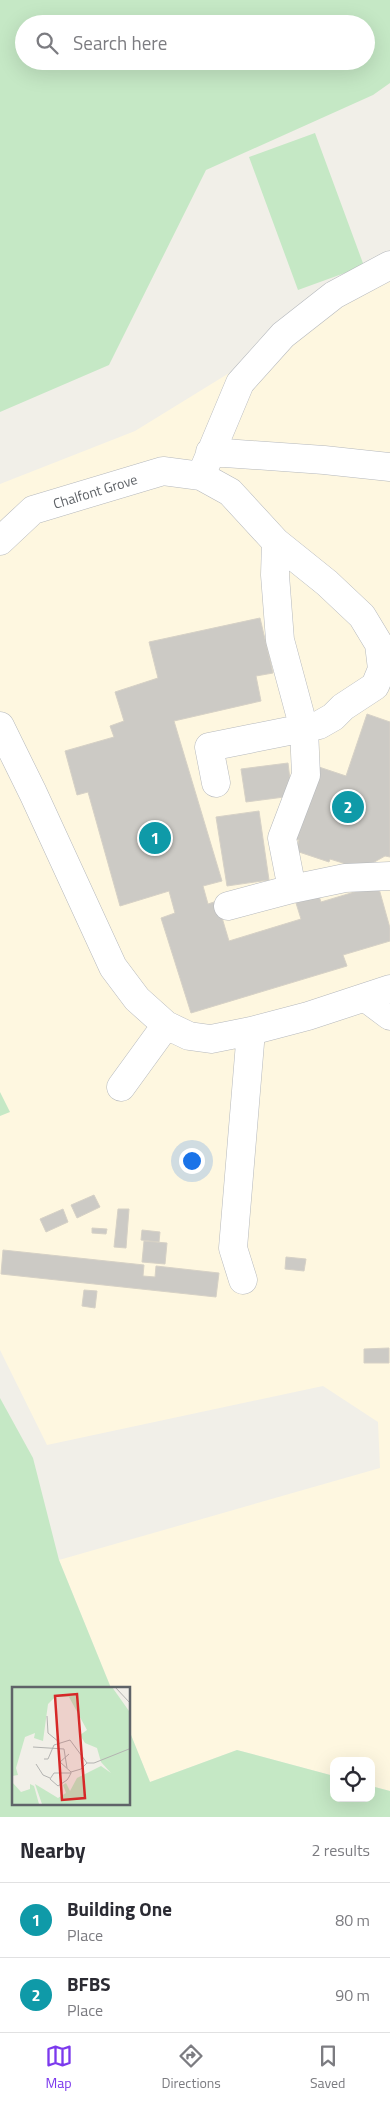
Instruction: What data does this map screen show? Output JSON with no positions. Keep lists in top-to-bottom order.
{
  "streets": {
    "street": ["Chalfont Grove"]
  },
  "page": {
    "search": "Search here",
    "pins": ["2", "1"],
    "heading": ["Nearby", "2 results"],
    "list": [
      {
        "mark": "1",
        "name": "Building One",
        "note": "Place",
        "value": "80 m"
      },
      {
        "mark": "2",
        "name": "BFBS",
        "note": "Place",
        "value": "90 m"
      }
    ],
    "nav": ["Map", "Directions", "Saved"]
  }
}
